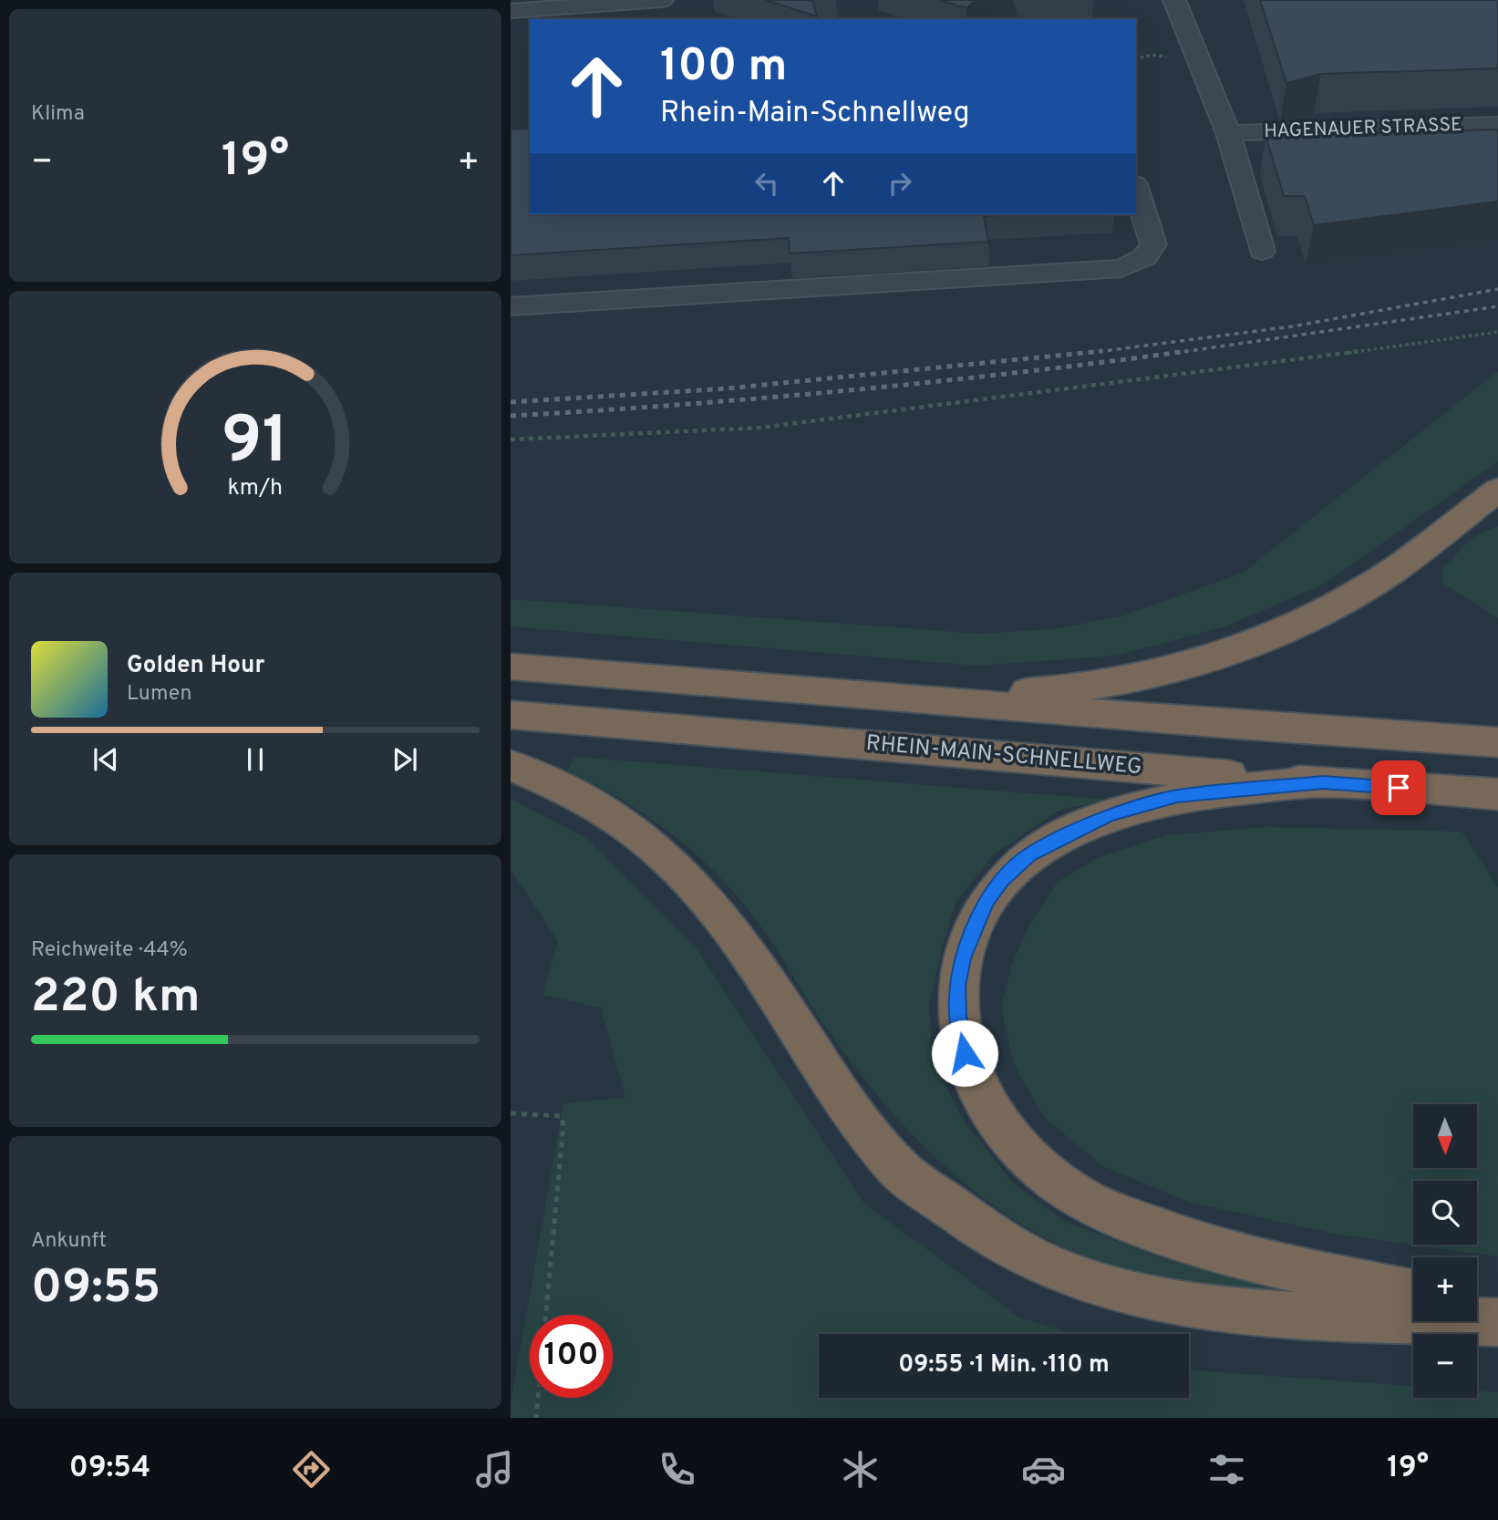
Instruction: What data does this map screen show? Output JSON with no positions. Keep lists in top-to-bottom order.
{
  "streets": {
    "highway": ["RHEIN-MAIN-SCHNELLWEG"],
    "lane": ["HAGENAUER STRASSE"]
  },
  "north": "bottom",
  "page": {
    "tile": [
      "Klima",
      ["Reichweite · 44%", "220 km"],
      ["Ankunft", "09:55"]
    ],
    "turn": ["100 m", "Rhein-Main-Schnellweg"],
    "heat": ["−", "19°", "+"],
    "song": ["Golden Hour", "Lumen"],
    "map_buttons": ["+", "−"],
    "limit": "100",
    "trip": "09:55 · 1 Min. · 110 m",
    "tabs": ["09:54", "19°"],
    "gauge": ["91", "km/h"]
  }
}
